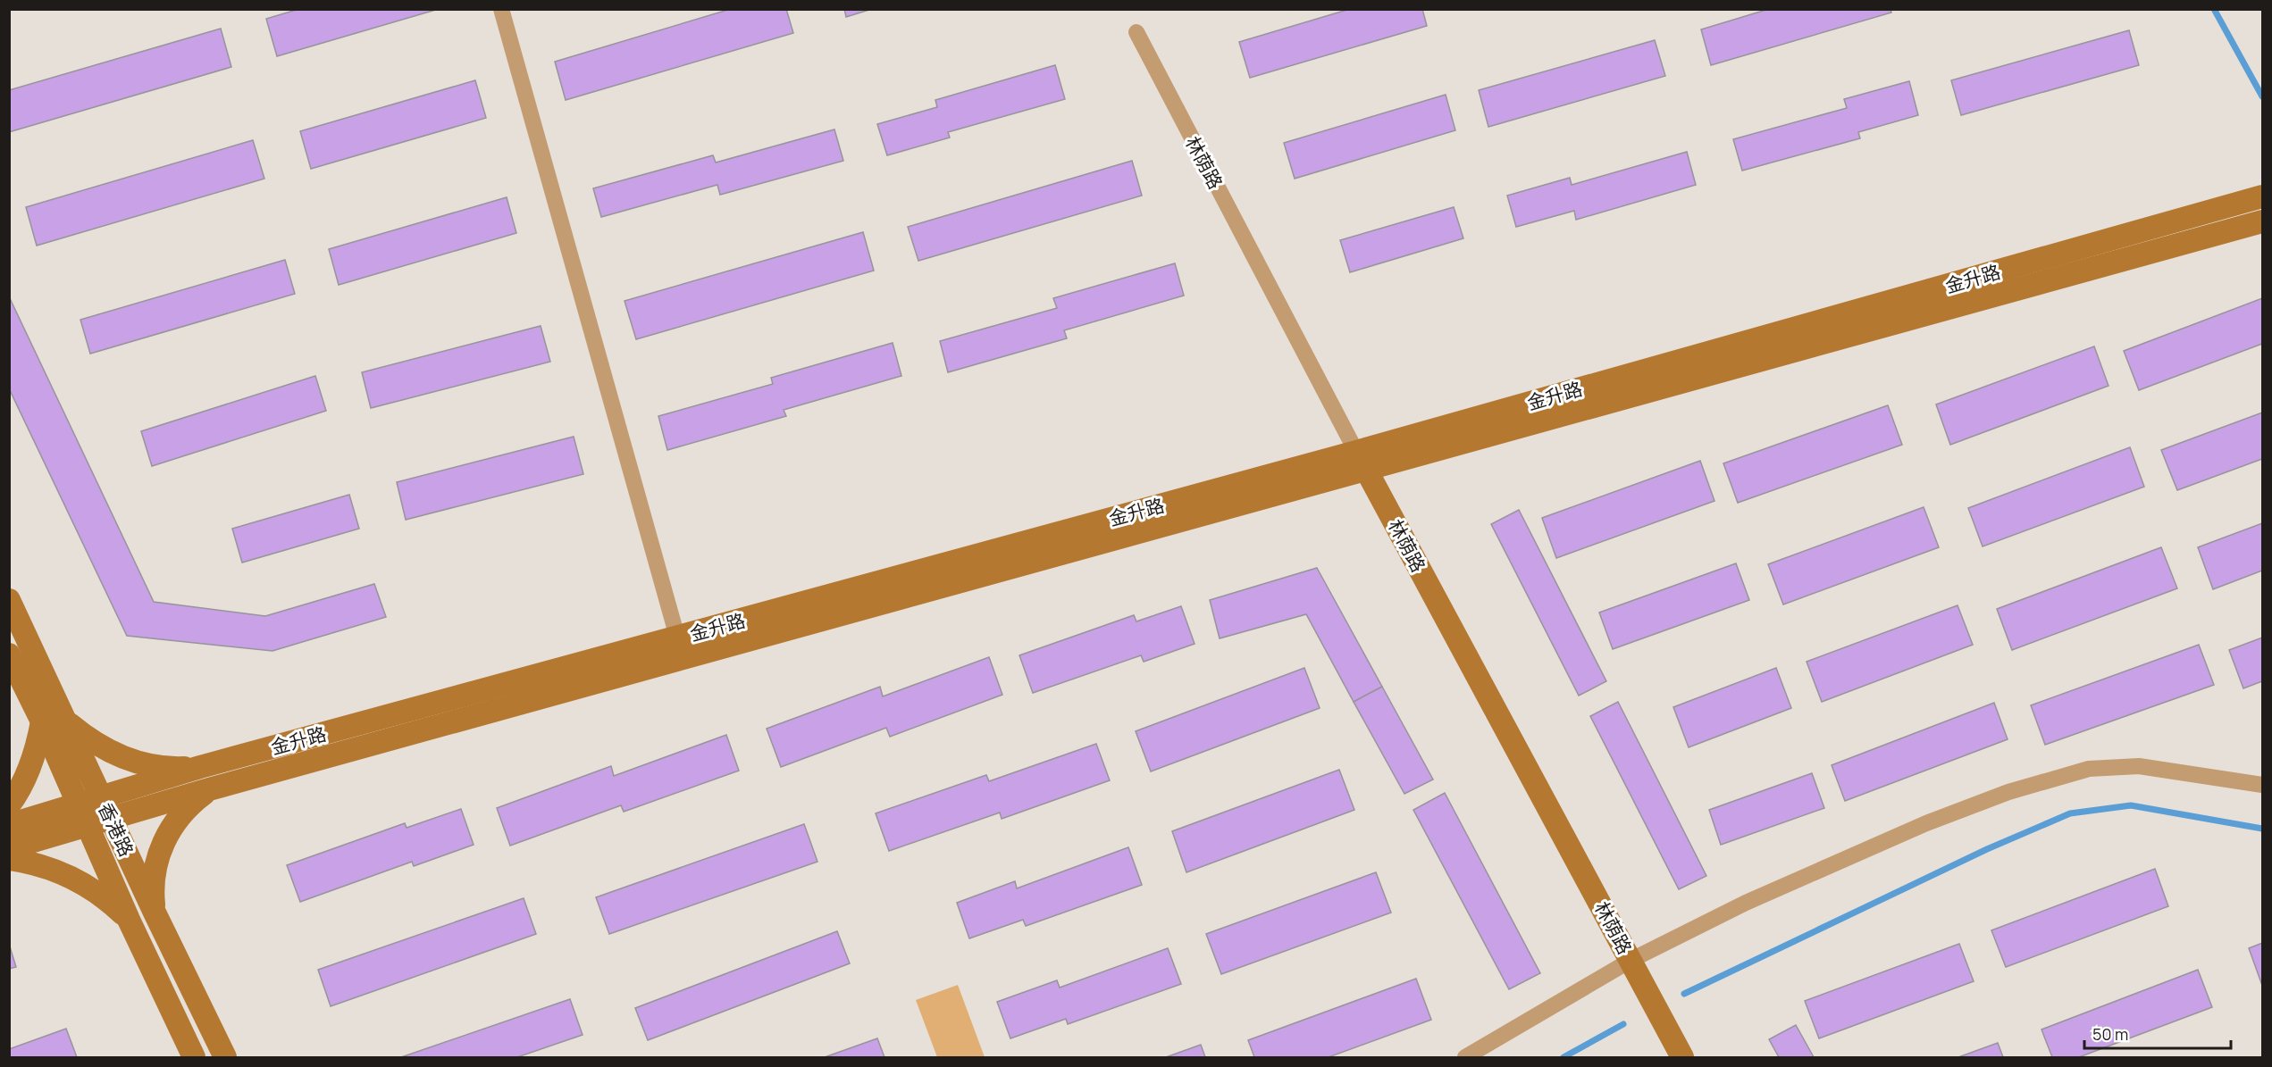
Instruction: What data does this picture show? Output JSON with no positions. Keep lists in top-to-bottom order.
{
  "streets": {
    "main road": ["林荫路", "金升路", "香港路"]
  },
  "crossings": [
    ["林荫路", "金升路"],
    ["金升路", "香港路"]
  ],
  "scale_bar": "50 m"
}
